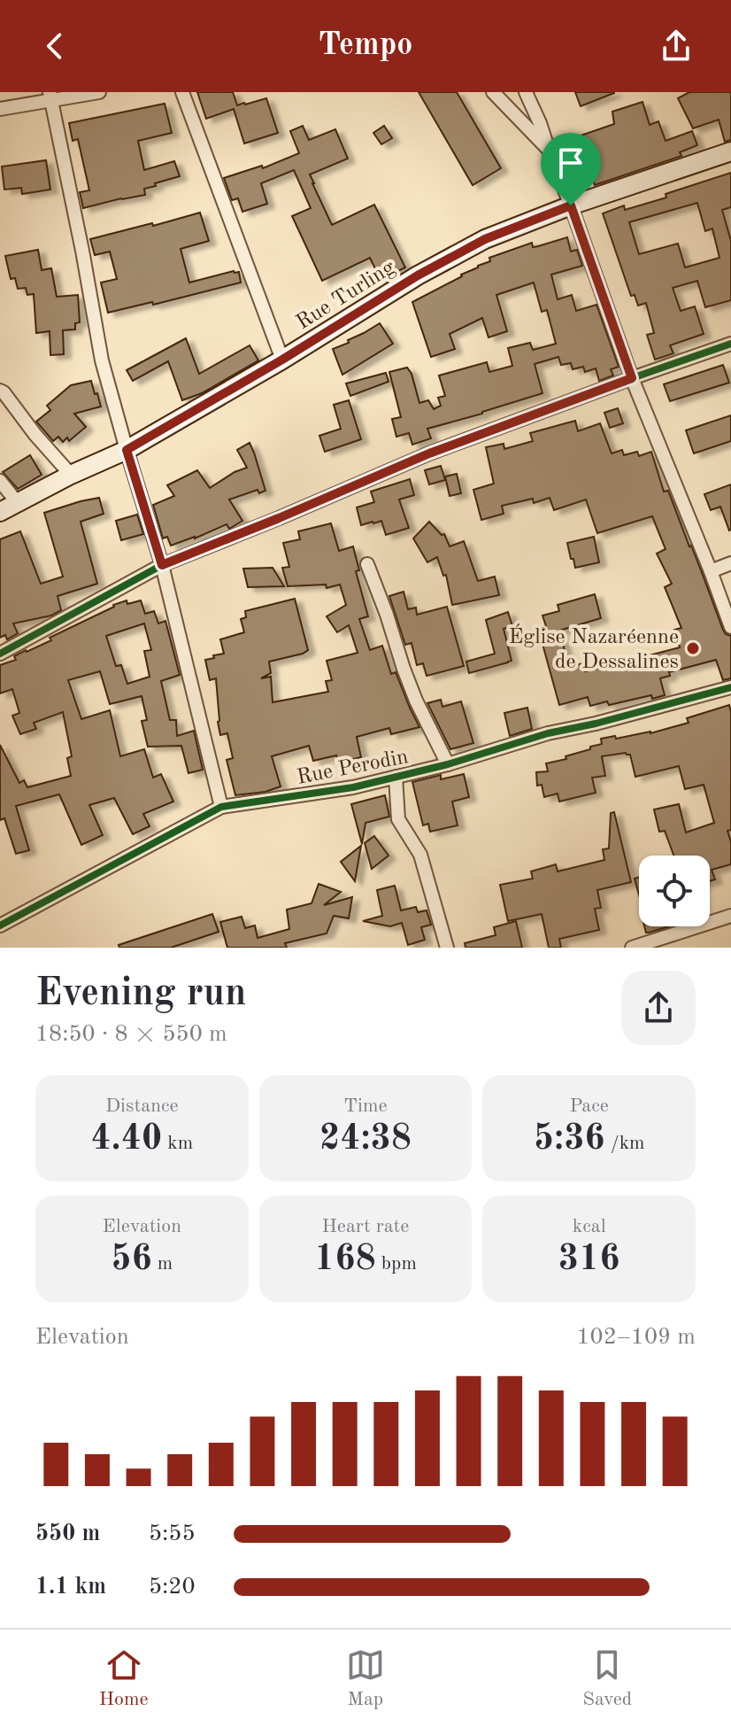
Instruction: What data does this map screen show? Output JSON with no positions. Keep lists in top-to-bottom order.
{
  "streets": {
    "main road": ["Rue Turling"],
    "street": ["Rue Perodin"]
  },
  "places": ["Église Nazaréenne de Dessalines"],
  "page": {
    "header": "Tempo",
    "heading": ["Evening run", "18:50 · 8 × 550 m"],
    "stats": [
      ["Distance", "4.40 km"],
      ["Time", "24:38"],
      ["Pace", "5:36 /km"],
      ["Elevation", "56 m"],
      ["Heart rate", "168 bpm"],
      ["kcal", "316"]
    ],
    "chart": ["Elevation", "102–109 m"],
    "list": [
      {
        "name": "550 m",
        "note": "5:55"
      },
      {
        "name": "1.1 km",
        "note": "5:20"
      }
    ],
    "tabs": ["Home", "Map", "Saved"]
  }
}
